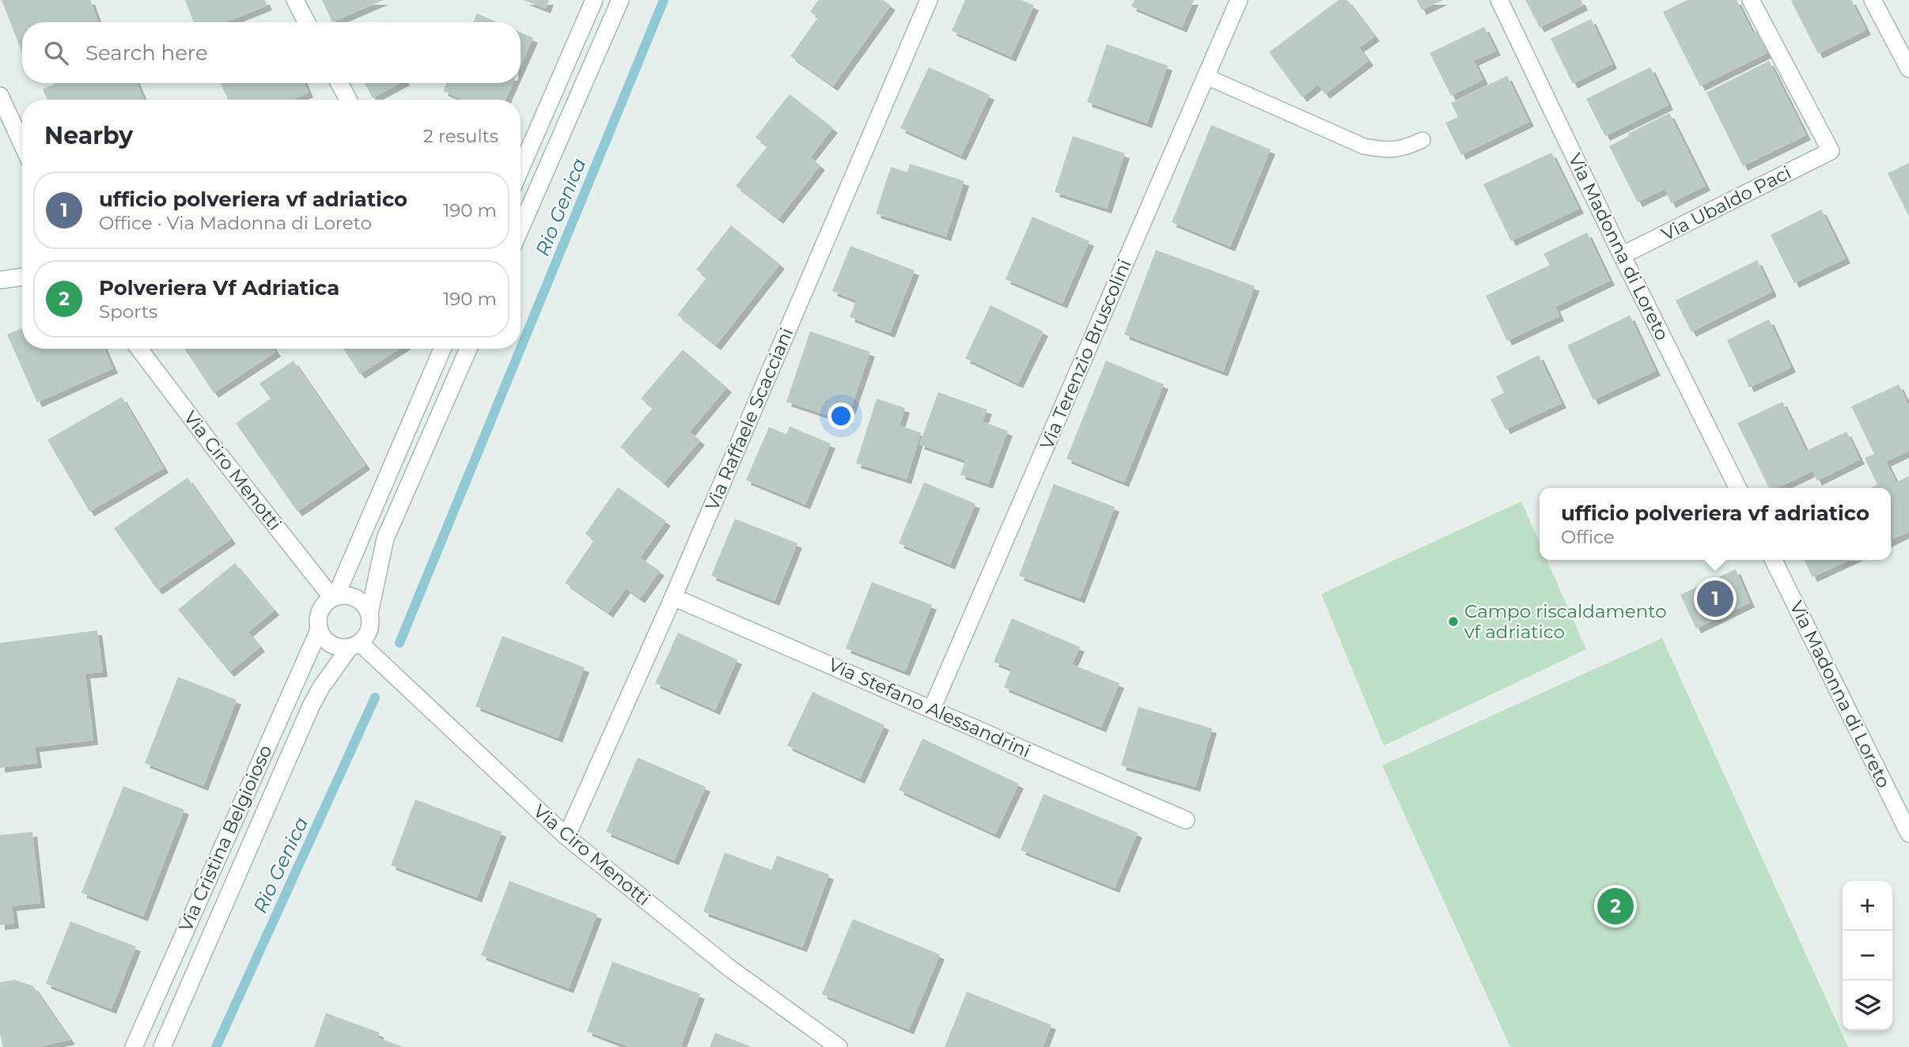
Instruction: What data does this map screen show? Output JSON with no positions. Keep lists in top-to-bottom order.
{
  "streets": {
    "street": [
      "Via Ubaldo Paci",
      "Via Madonna di Loreto",
      "Via Terenzio Bruscolini",
      "Via Raffaele Scacciani",
      "Via Ciro Menotti",
      "Via Stefano Alessandrini",
      "Via Cristina Belgioioso"
    ]
  },
  "crossings": [
    ["Via Ubaldo Paci", "Via Madonna di Loreto"],
    ["Via Terenzio Bruscolini", "Via Stefano Alessandrini"],
    ["Via Raffaele Scacciani", "Via Ciro Menotti"],
    ["Via Raffaele Scacciani", "Via Stefano Alessandrini"],
    ["Via Ciro Menotti", "Via Cristina Belgioioso"]
  ],
  "water": ["Rio Genica"],
  "places": ["Campo riscaldamento vf adriatico"],
  "page": {
    "search": "Search here",
    "heading": ["Nearby", "2 results"],
    "list": [
      {
        "mark": "1",
        "name": "ufficio polveriera vf adriatico",
        "note": "Office · Via Madonna di Loreto",
        "value": "190 m"
      },
      {
        "mark": "2",
        "name": "Polveriera Vf Adriatica",
        "note": "Sports",
        "value": "190 m"
      }
    ],
    "popup": ["ufficio polveriera vf adriatico", "Office"],
    "pins": ["1", "2"],
    "map_buttons": ["+", "−"]
  }
}
